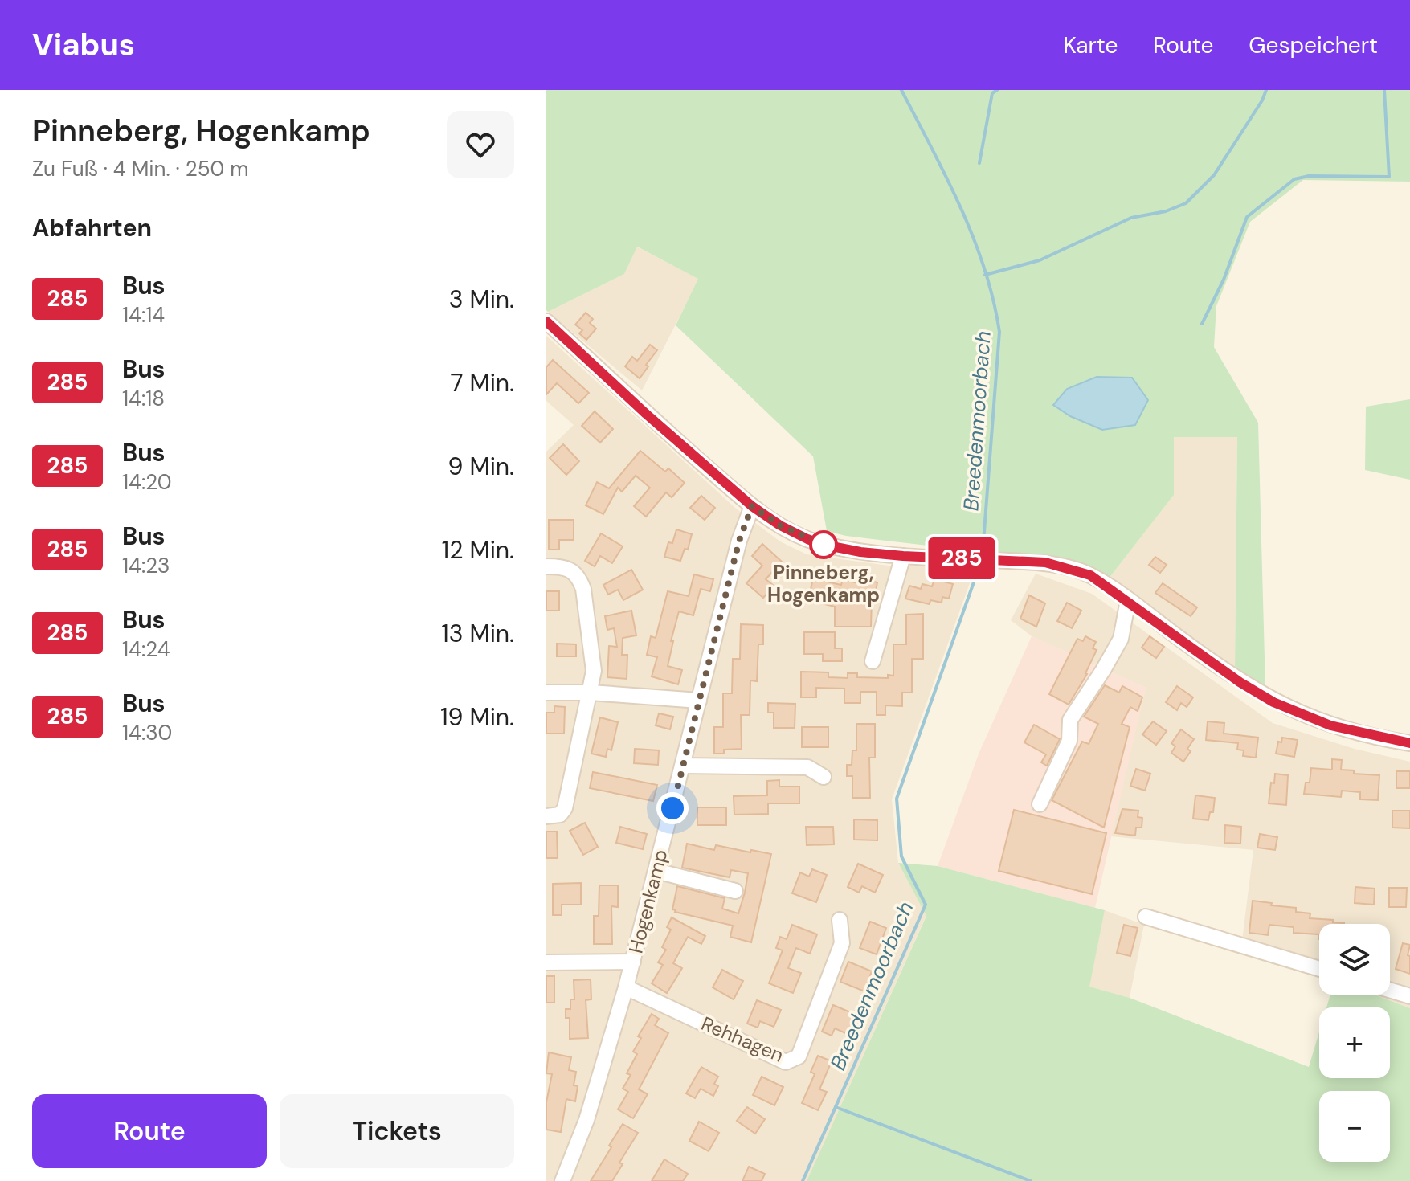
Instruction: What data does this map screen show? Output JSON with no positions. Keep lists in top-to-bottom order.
{
  "streets": {
    "street": ["Hogenkamp", "Rehhagen"]
  },
  "crossings": [
    ["Hogenkamp", "Rehhagen"]
  ],
  "water": ["Breedenmoorbach"],
  "places": ["Pinneberg, Hogenkamp"],
  "lines": ["bus line 285"],
  "page": {
    "header": "Viabus",
    "nav": ["Karte", "Route", "Gespeichert"],
    "heading": [
      ["Pinneberg, Hogenkamp", "Zu Fuß · 4 Min. · 250 m"],
      "Abfahrten"
    ],
    "on_map": "285",
    "list": [
      {
        "mark": "285",
        "name": "Bus",
        "note": "14:14",
        "value": "3 Min."
      },
      {
        "mark": "285",
        "name": "Bus",
        "note": "14:18",
        "value": "7 Min."
      },
      {
        "mark": "285",
        "name": "Bus",
        "note": "14:20",
        "value": "9 Min."
      },
      {
        "mark": "285",
        "name": "Bus",
        "note": "14:23",
        "value": "12 Min."
      },
      {
        "mark": "285",
        "name": "Bus",
        "note": "14:24",
        "value": "13 Min."
      },
      {
        "mark": "285",
        "name": "Bus",
        "note": "14:30",
        "value": "19 Min."
      }
    ],
    "map_buttons": ["+", "−"],
    "buttons": ["Route", "Tickets"]
  }
}
